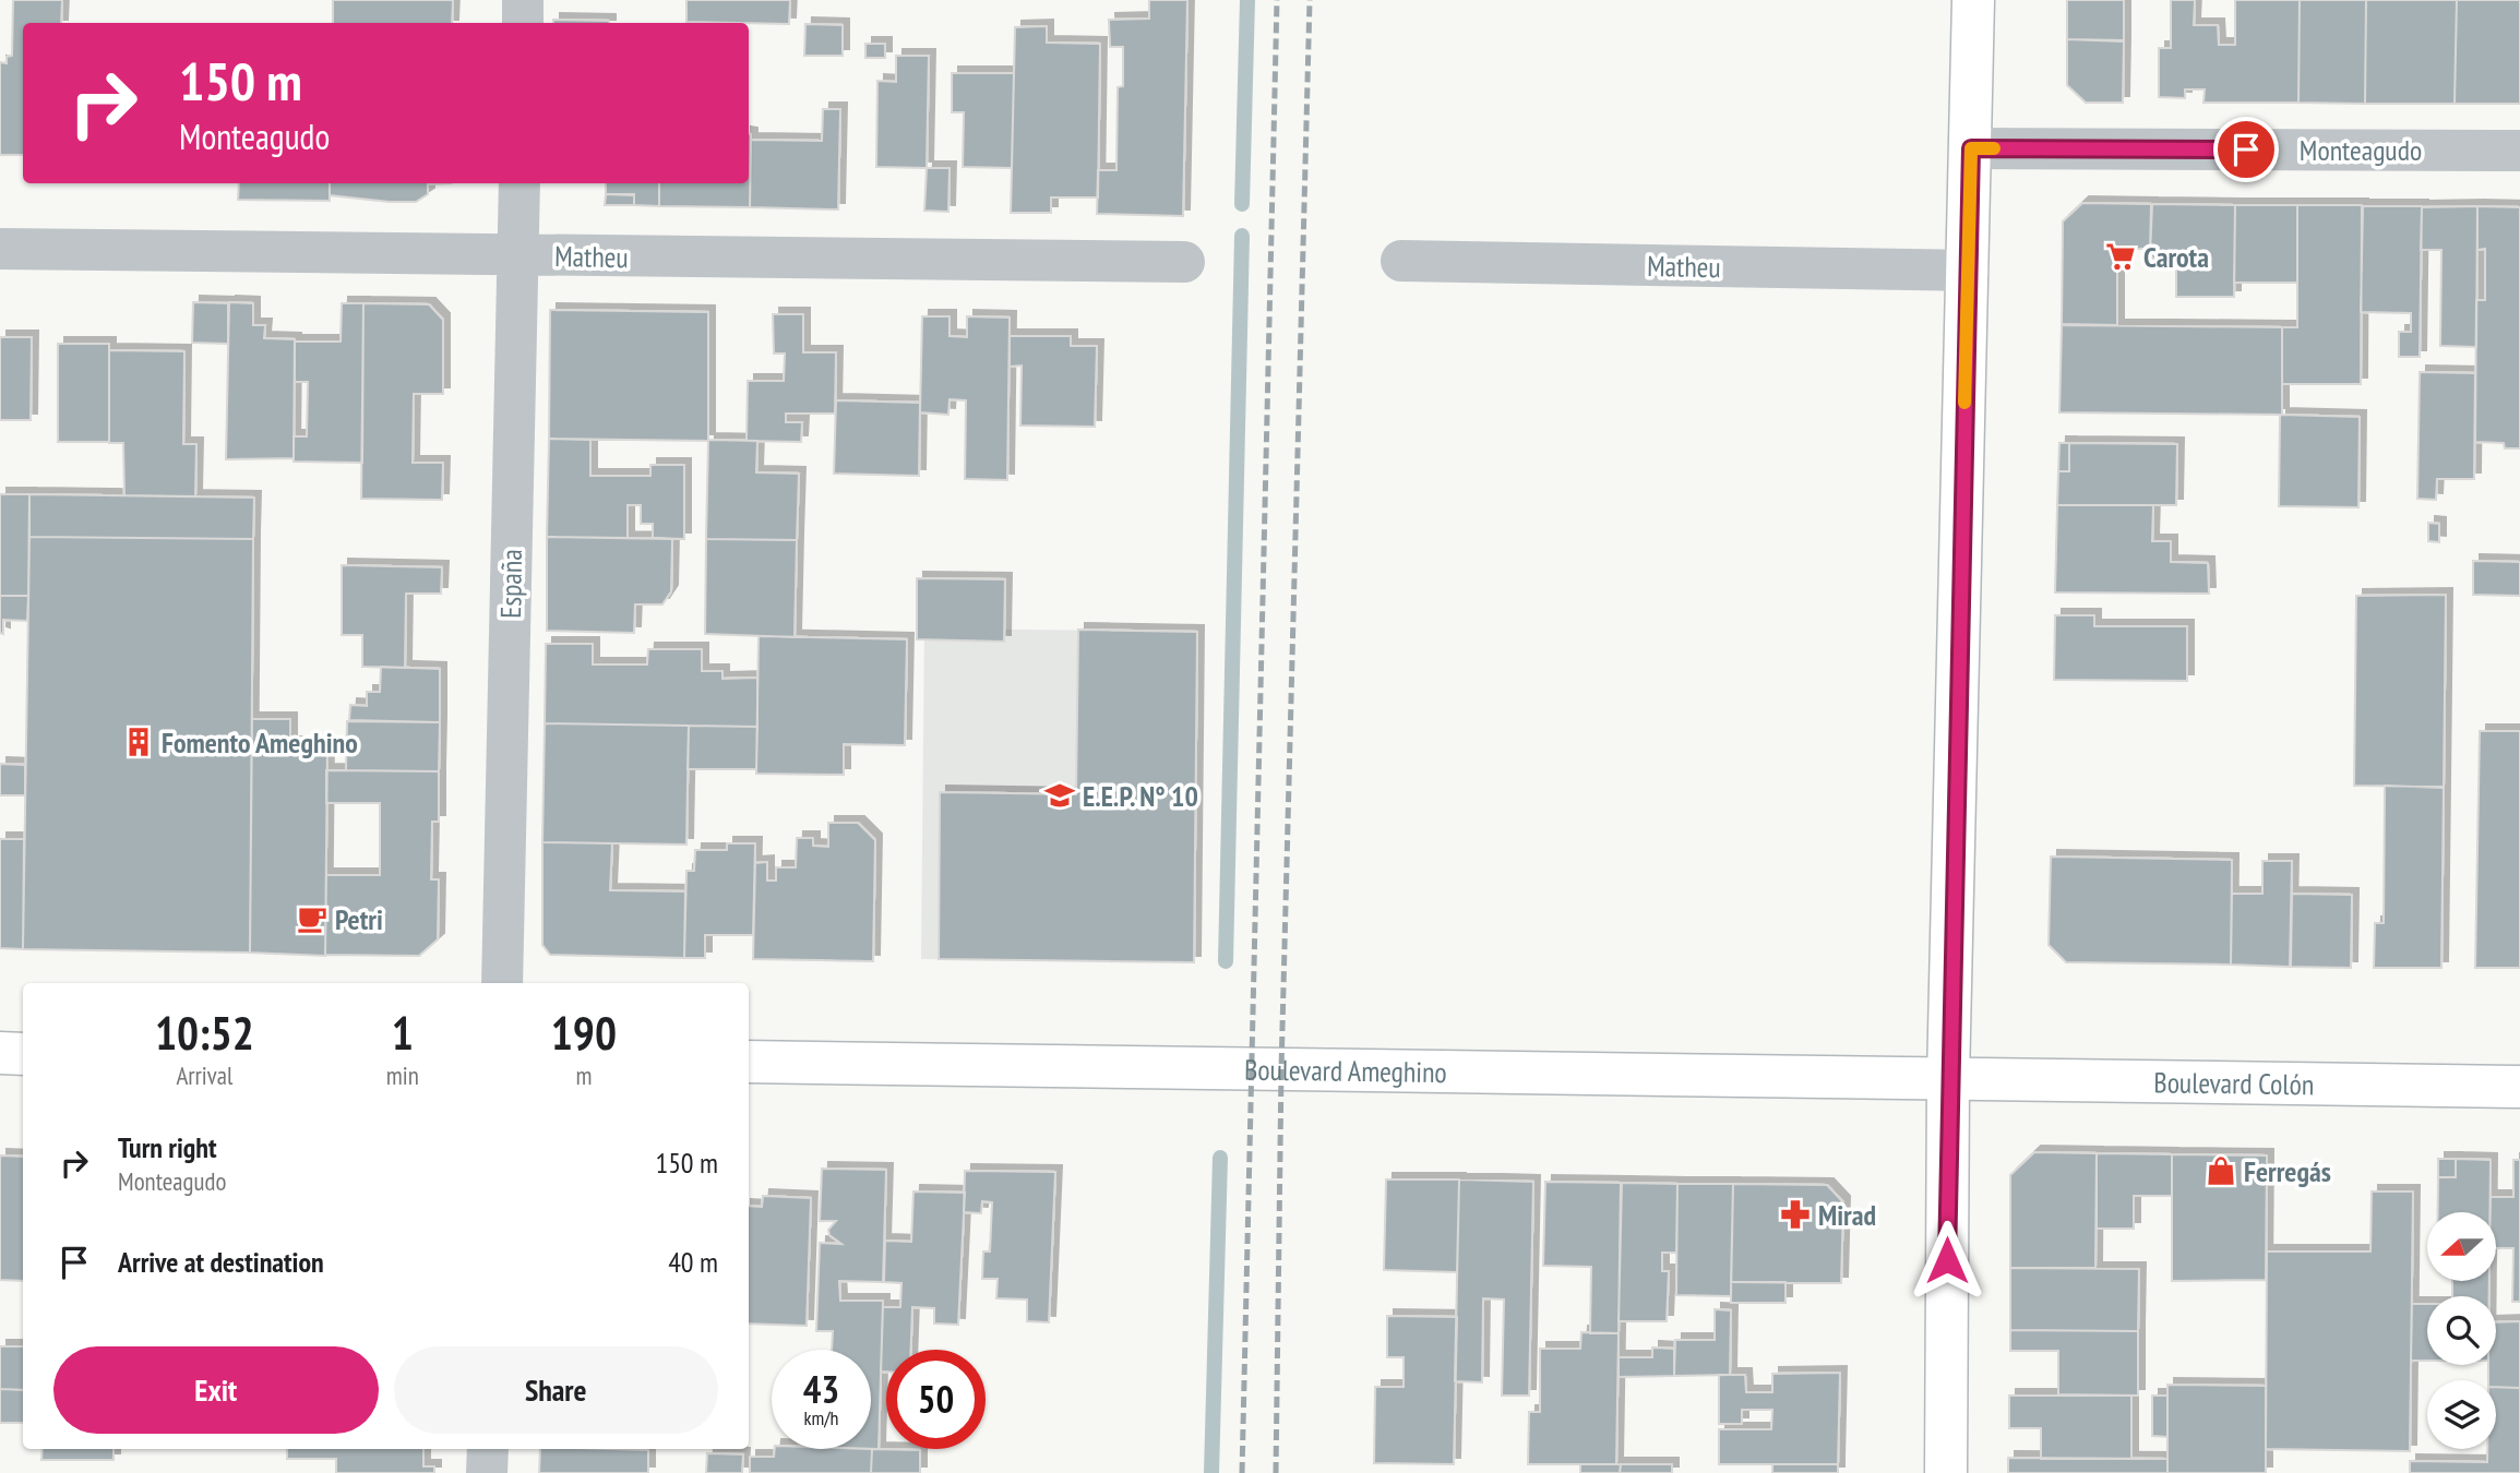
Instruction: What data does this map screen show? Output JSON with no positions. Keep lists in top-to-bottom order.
{
  "streets": {
    "main road": ["Boulevard Ameghino", "Boulevard Colón"],
    "street": ["Monteagudo", "Matheu", "España"]
  },
  "crossings": [
    ["Matheu", "España"],
    ["Boulevard Ameghino", "Boulevard Colón"]
  ],
  "places": {
    "supermarket": ["Carota"],
    "building": ["Fomento Ameghino"],
    "school or university": ["E.E.P. N° 10"],
    "cafe": ["Petri"],
    "shop": ["Ferregás"],
    "pharmacy": ["Mirad"]
  },
  "north": "left",
  "page": {
    "turn": ["150 m", "Monteagudo"],
    "eta": [
      "10:52",
      "Arrival",
      "1",
      "min",
      "190",
      "m"
    ],
    "list": [
      {
        "name": "Turn right",
        "note": "Monteagudo",
        "value": "150 m"
      },
      {
        "name": "Arrive at destination",
        "value": "40 m"
      }
    ],
    "buttons": ["Exit", "Share"],
    "speed": "43 km/h",
    "limit": "50"
  }
}
